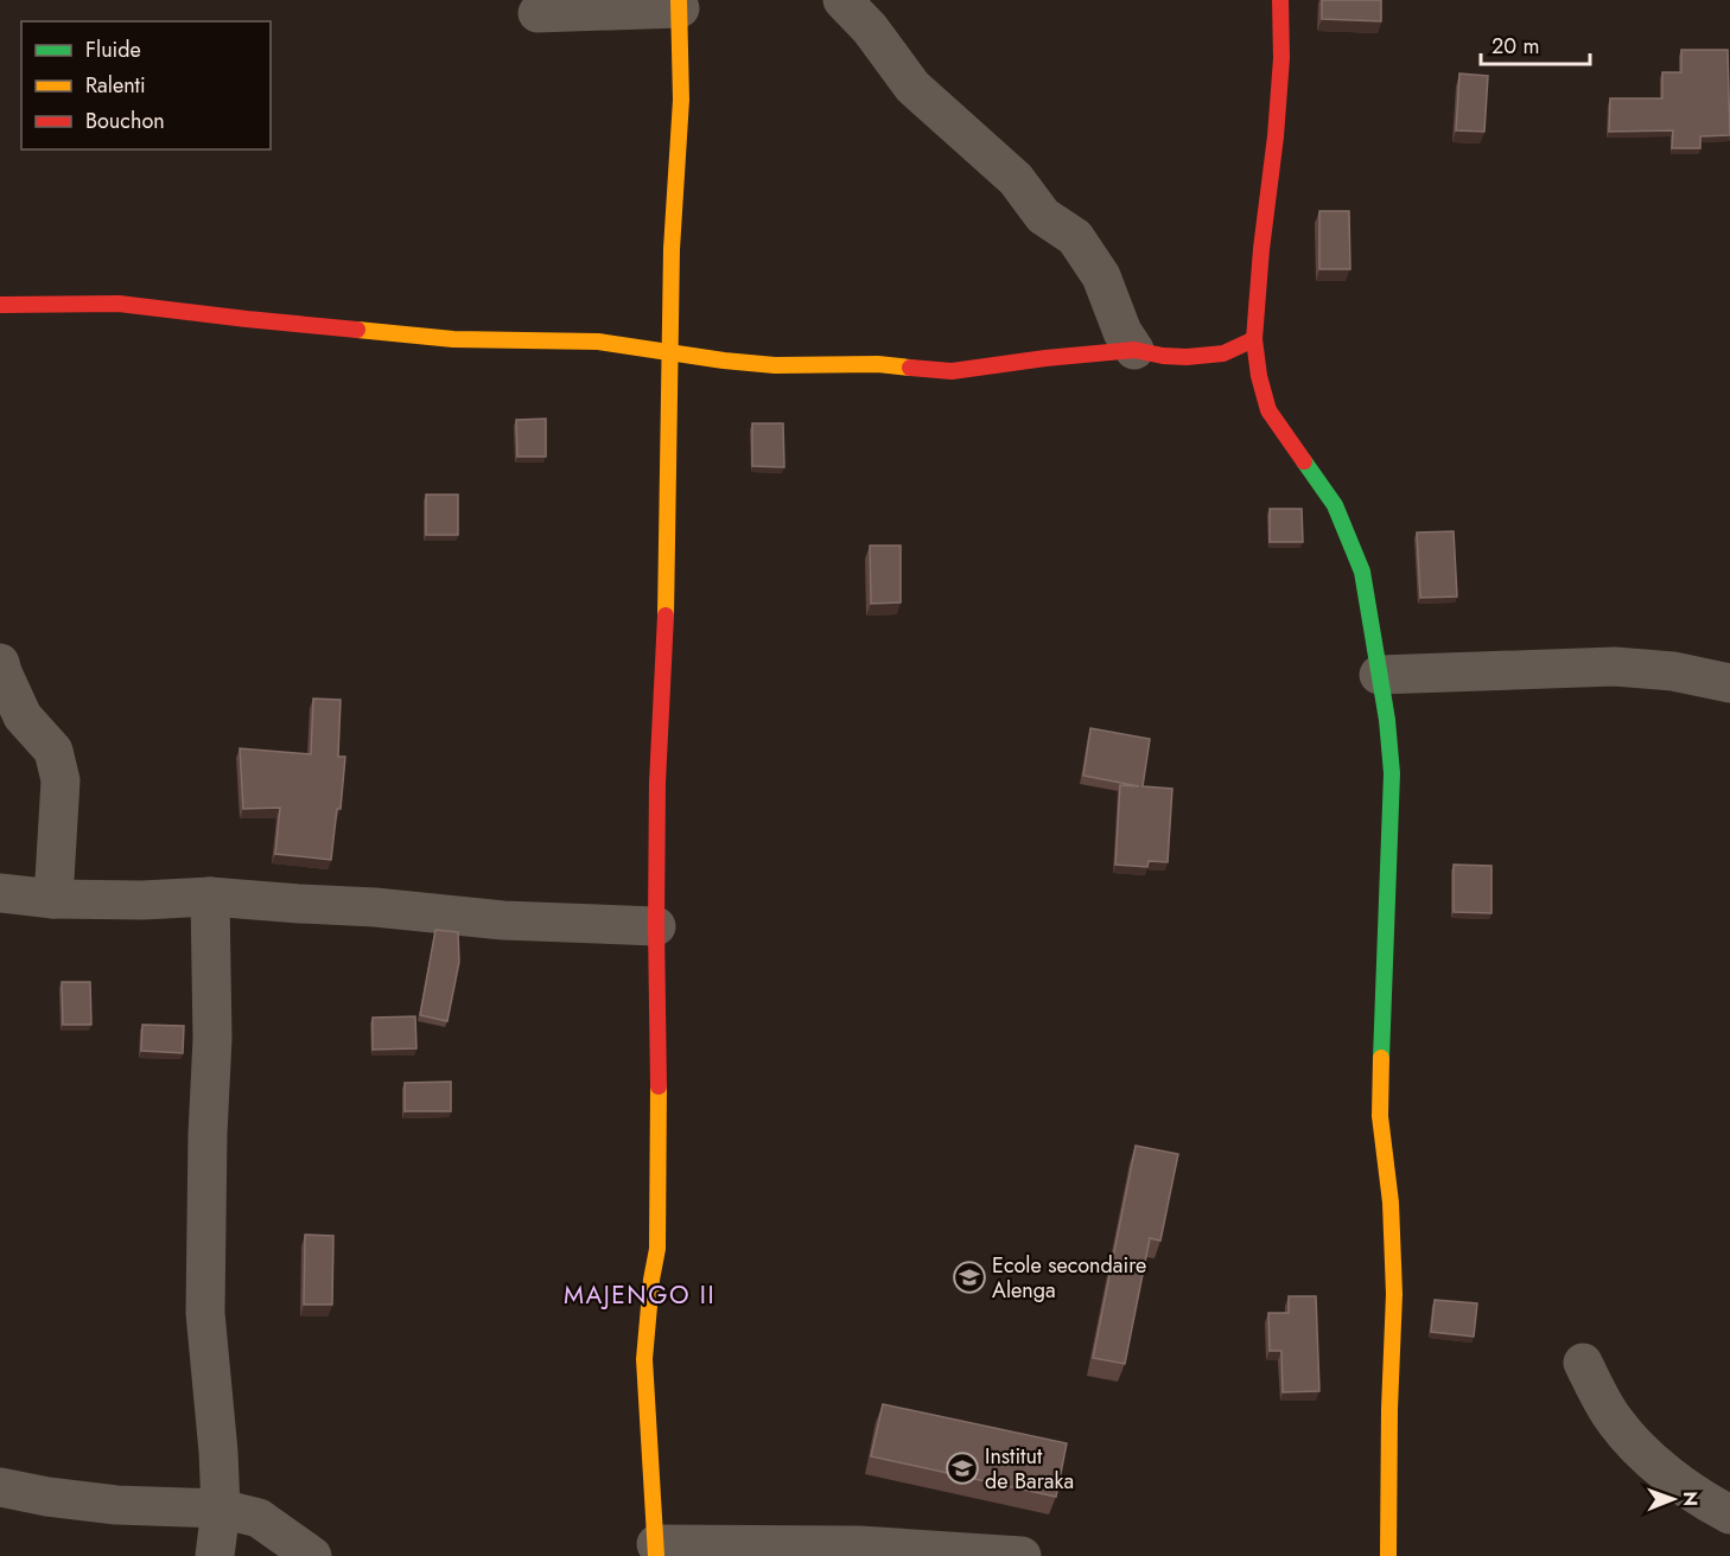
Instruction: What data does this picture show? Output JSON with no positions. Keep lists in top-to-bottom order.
{
  "districts": ["MAJENGO II"],
  "places": {
    "school or university": ["Ecole secondaire Alenga", "Institut de Baraka"]
  },
  "legend": ["Fluide", "Ralenti", "Bouchon"],
  "scale_bar": "20 m",
  "north": "right"
}
